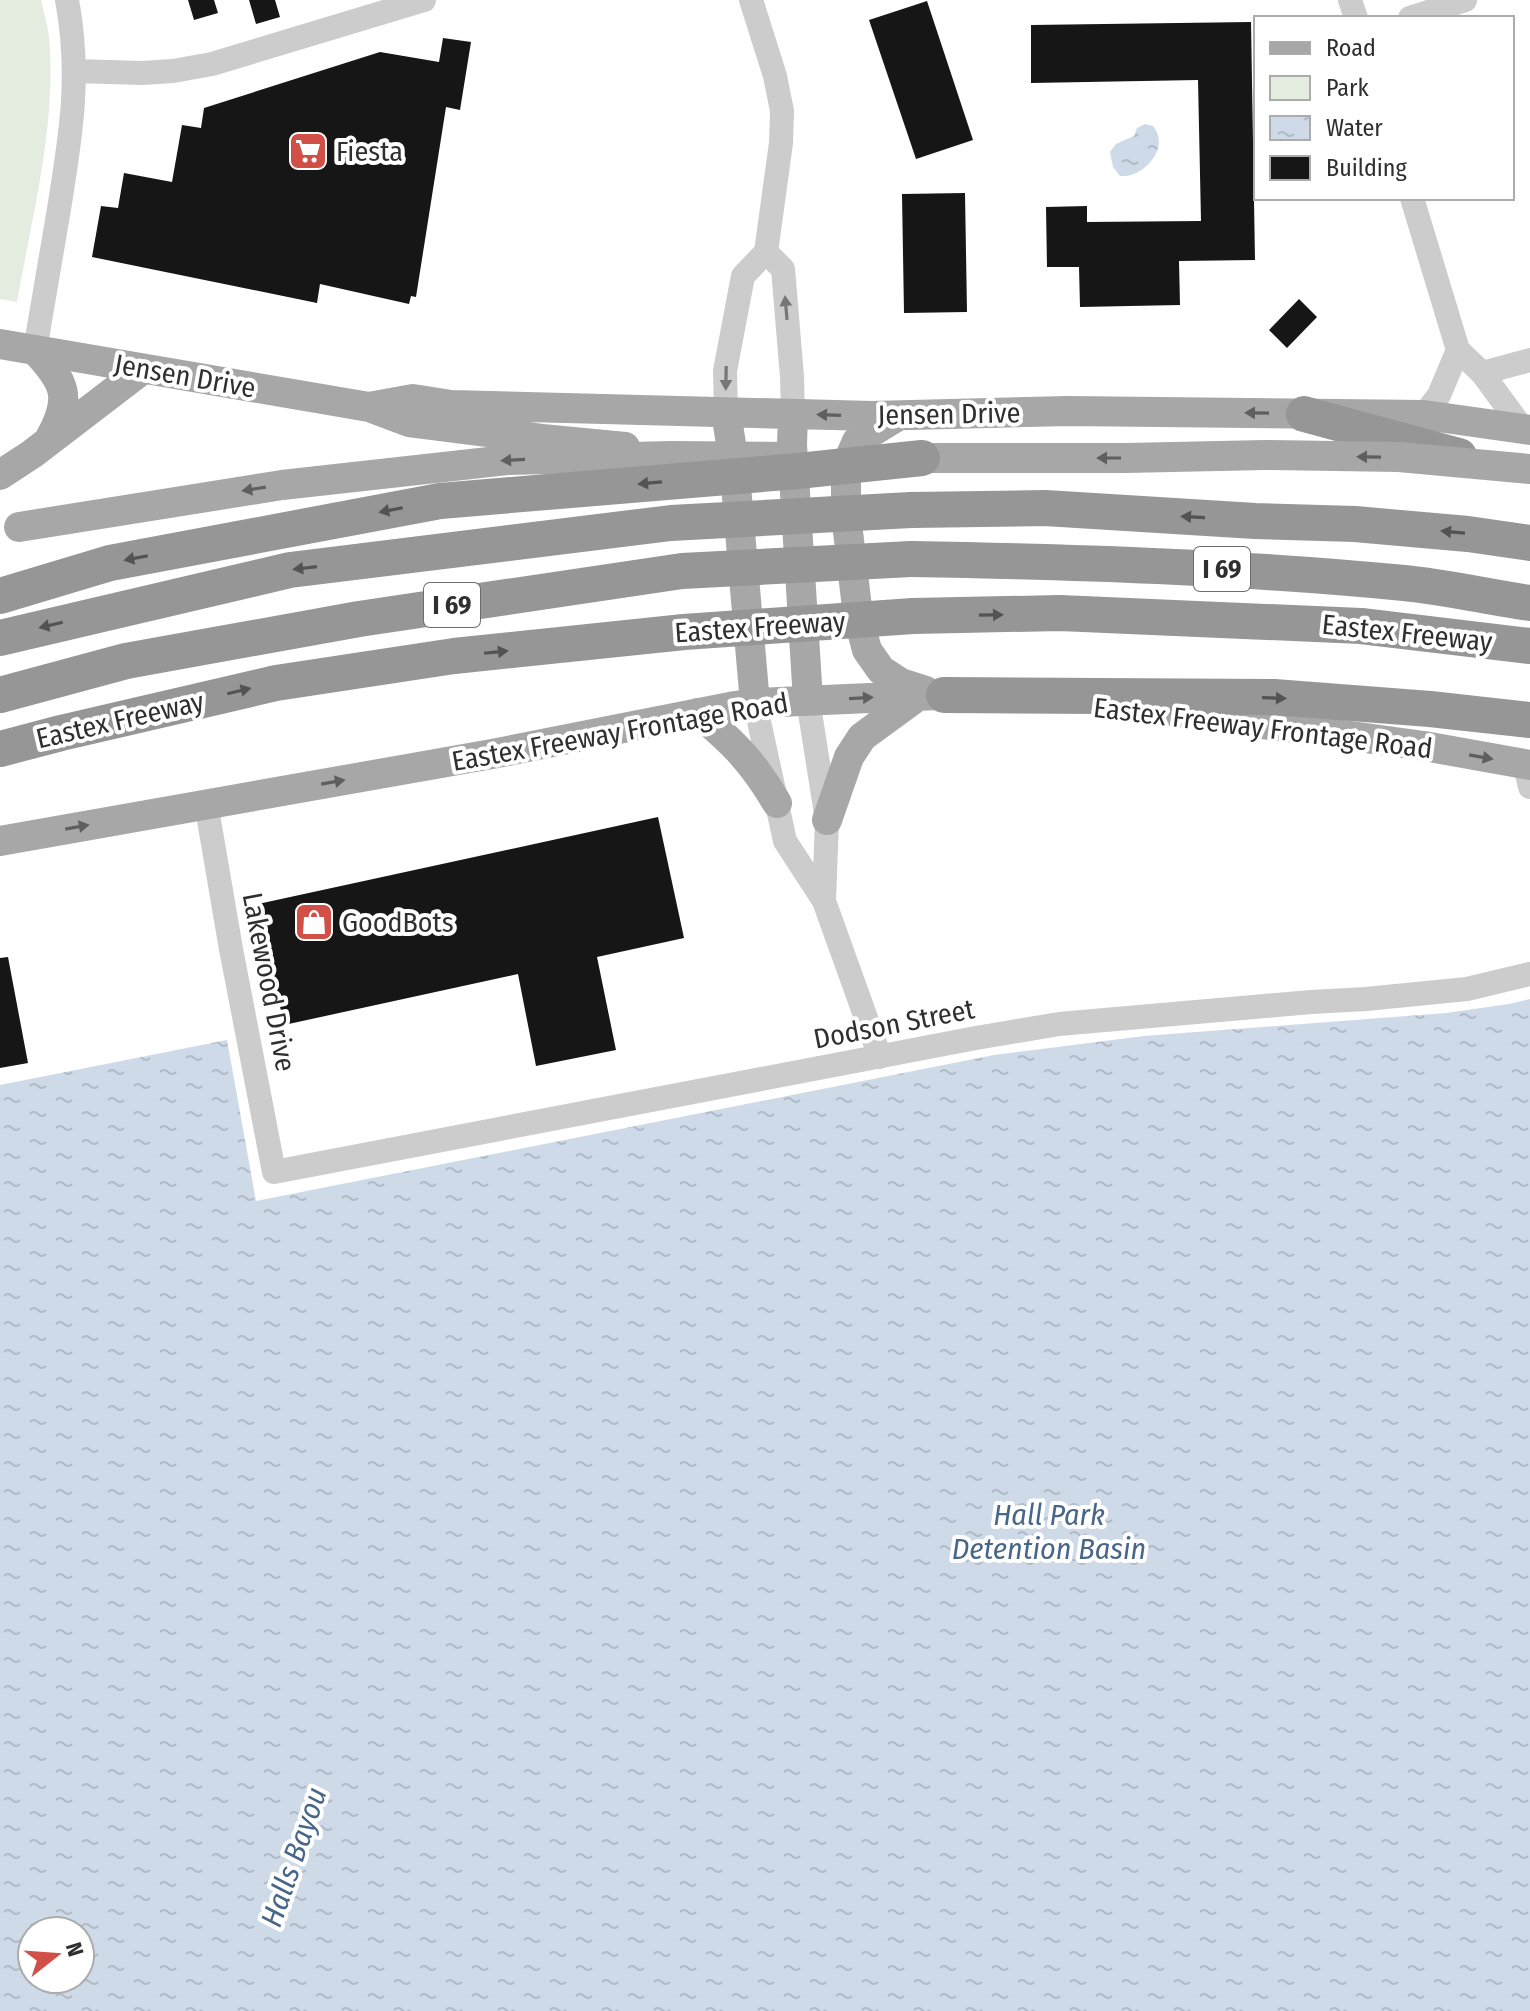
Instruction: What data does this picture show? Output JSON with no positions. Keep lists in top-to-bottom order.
{
  "streets": {
    "highway": ["I 69", "Eastex Freeway"],
    "main road": ["Jensen Drive", "Eastex Freeway Frontage Road"],
    "street": ["Lakewood Drive", "Dodson Street"]
  },
  "crossings": [
    ["Eastex Freeway Frontage Road", "Lakewood Drive"],
    ["Lakewood Drive", "Dodson Street"]
  ],
  "water": ["Hall Park Detention Basin", "Halls Bayou"],
  "places": {
    "supermarket": ["Fiesta"],
    "shop": ["GoodBots"]
  },
  "legend": [
    "Road",
    "Park",
    "Water",
    "Building"
  ],
  "north": "right"
}
